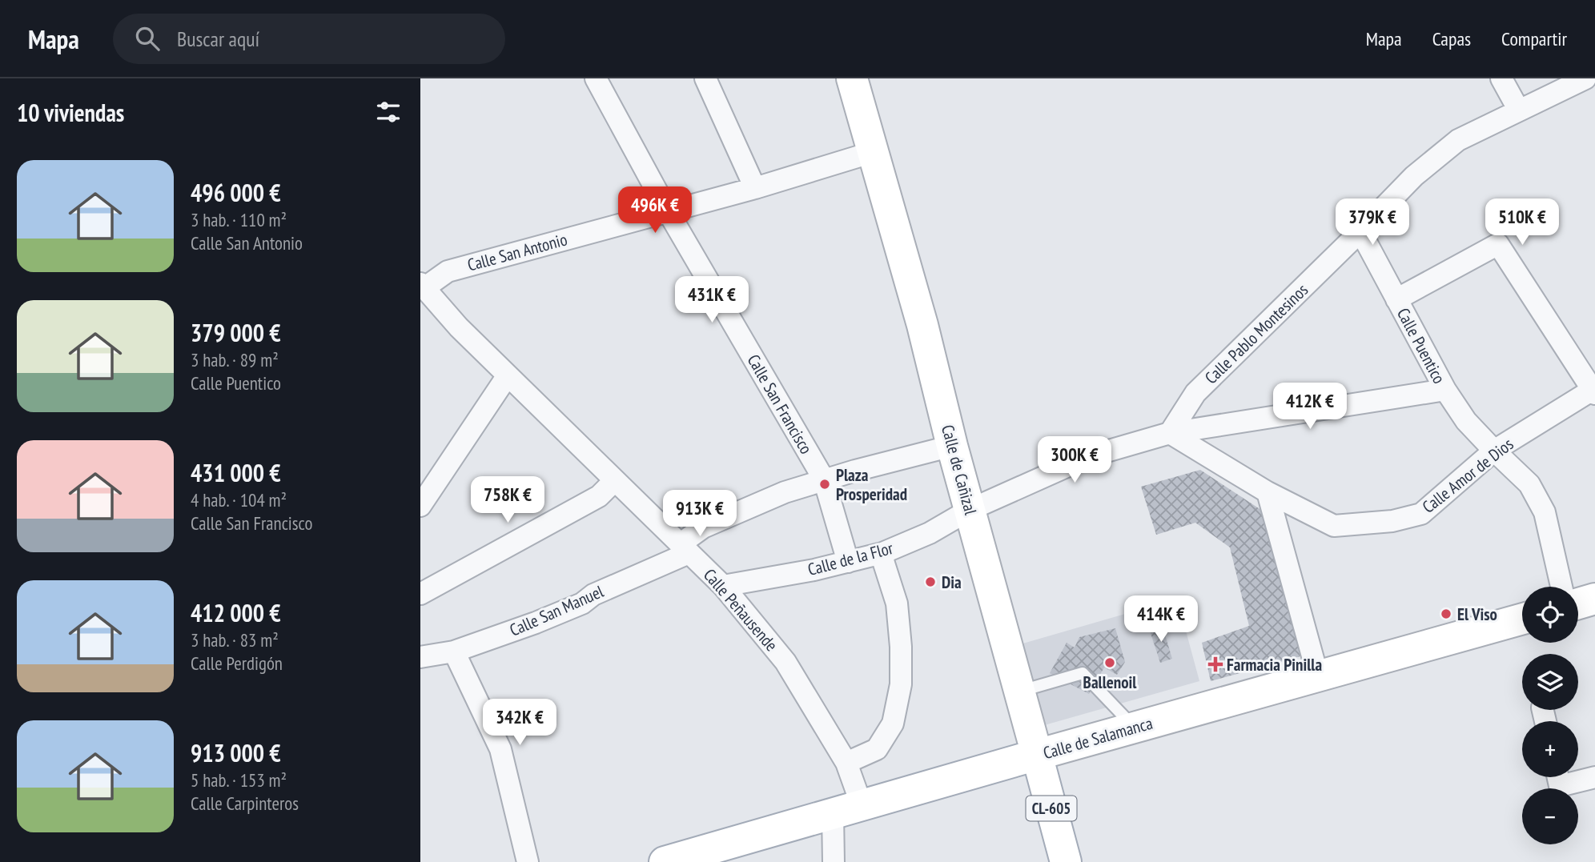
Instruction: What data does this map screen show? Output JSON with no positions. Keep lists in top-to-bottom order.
{
  "streets": {
    "main road": ["Calle de Cañizal", "Calle de Salamanca", "CL-605"],
    "street": [
      "Calle San Antonio",
      "Calle Pablo Montesinos",
      "Calle Puentico",
      "Calle San Francisco",
      "Calle Amor de Dios",
      "Calle de la Flor",
      "Calle Peñausende",
      "Calle San Manuel"
    ]
  },
  "crossings": [
    ["Calle San Antonio", "Calle San Francisco"],
    ["Calle San Antonio", "Calle de Cañizal"],
    ["Calle San Antonio", "Calle Peñausende"],
    ["Calle Pablo Montesinos", "Calle Puentico"],
    ["Calle Pablo Montesinos", "Calle Amor de Dios"],
    ["Calle Puentico", "Calle Amor de Dios"],
    ["Calle San Francisco", "Calle de la Flor"],
    ["Calle San Francisco", "Calle San Manuel"],
    ["Calle de Cañizal", "Calle de la Flor"],
    ["Calle de Cañizal", "Calle San Manuel"],
    ["Calle de Cañizal", "Calle de Salamanca"],
    ["Calle de la Flor", "Calle Peñausende"],
    ["Calle Peñausende", "Calle San Manuel"],
    ["Calle Peñausende", "Calle de Salamanca"]
  ],
  "places": {
    "other": [
      "Plaza Prosperidad",
      "Dia",
      "El Viso",
      "Ballenoil"
    ],
    "health": ["Farmacia Pinilla"]
  },
  "page": {
    "header": "Mapa",
    "search": "Buscar aquí",
    "nav": ["Mapa", "Capas", "Compartir"],
    "heading": "10 viviendas",
    "list": [
      {
        "name": "496 000 €",
        "note": "3 hab. · 110 m² · Calle San Antonio"
      },
      {
        "name": "379 000 €",
        "note": "3 hab. · 89 m² · Calle Puentico"
      },
      {
        "name": "431 000 €",
        "note": "4 hab. · 104 m² · Calle San Francisco"
      },
      {
        "name": "412 000 €",
        "note": "3 hab. · 83 m² · Calle Perdigón"
      },
      {
        "name": "913 000 €",
        "note": "5 hab. · 153 m² · Calle Carpinteros"
      }
    ],
    "price": [
      "496K €",
      "379K €",
      "510K €",
      "431K €",
      "412K €",
      "300K €",
      "758K €",
      "913K €",
      "414K €",
      "342K €"
    ],
    "map_buttons": ["+", "−"]
  }
}
